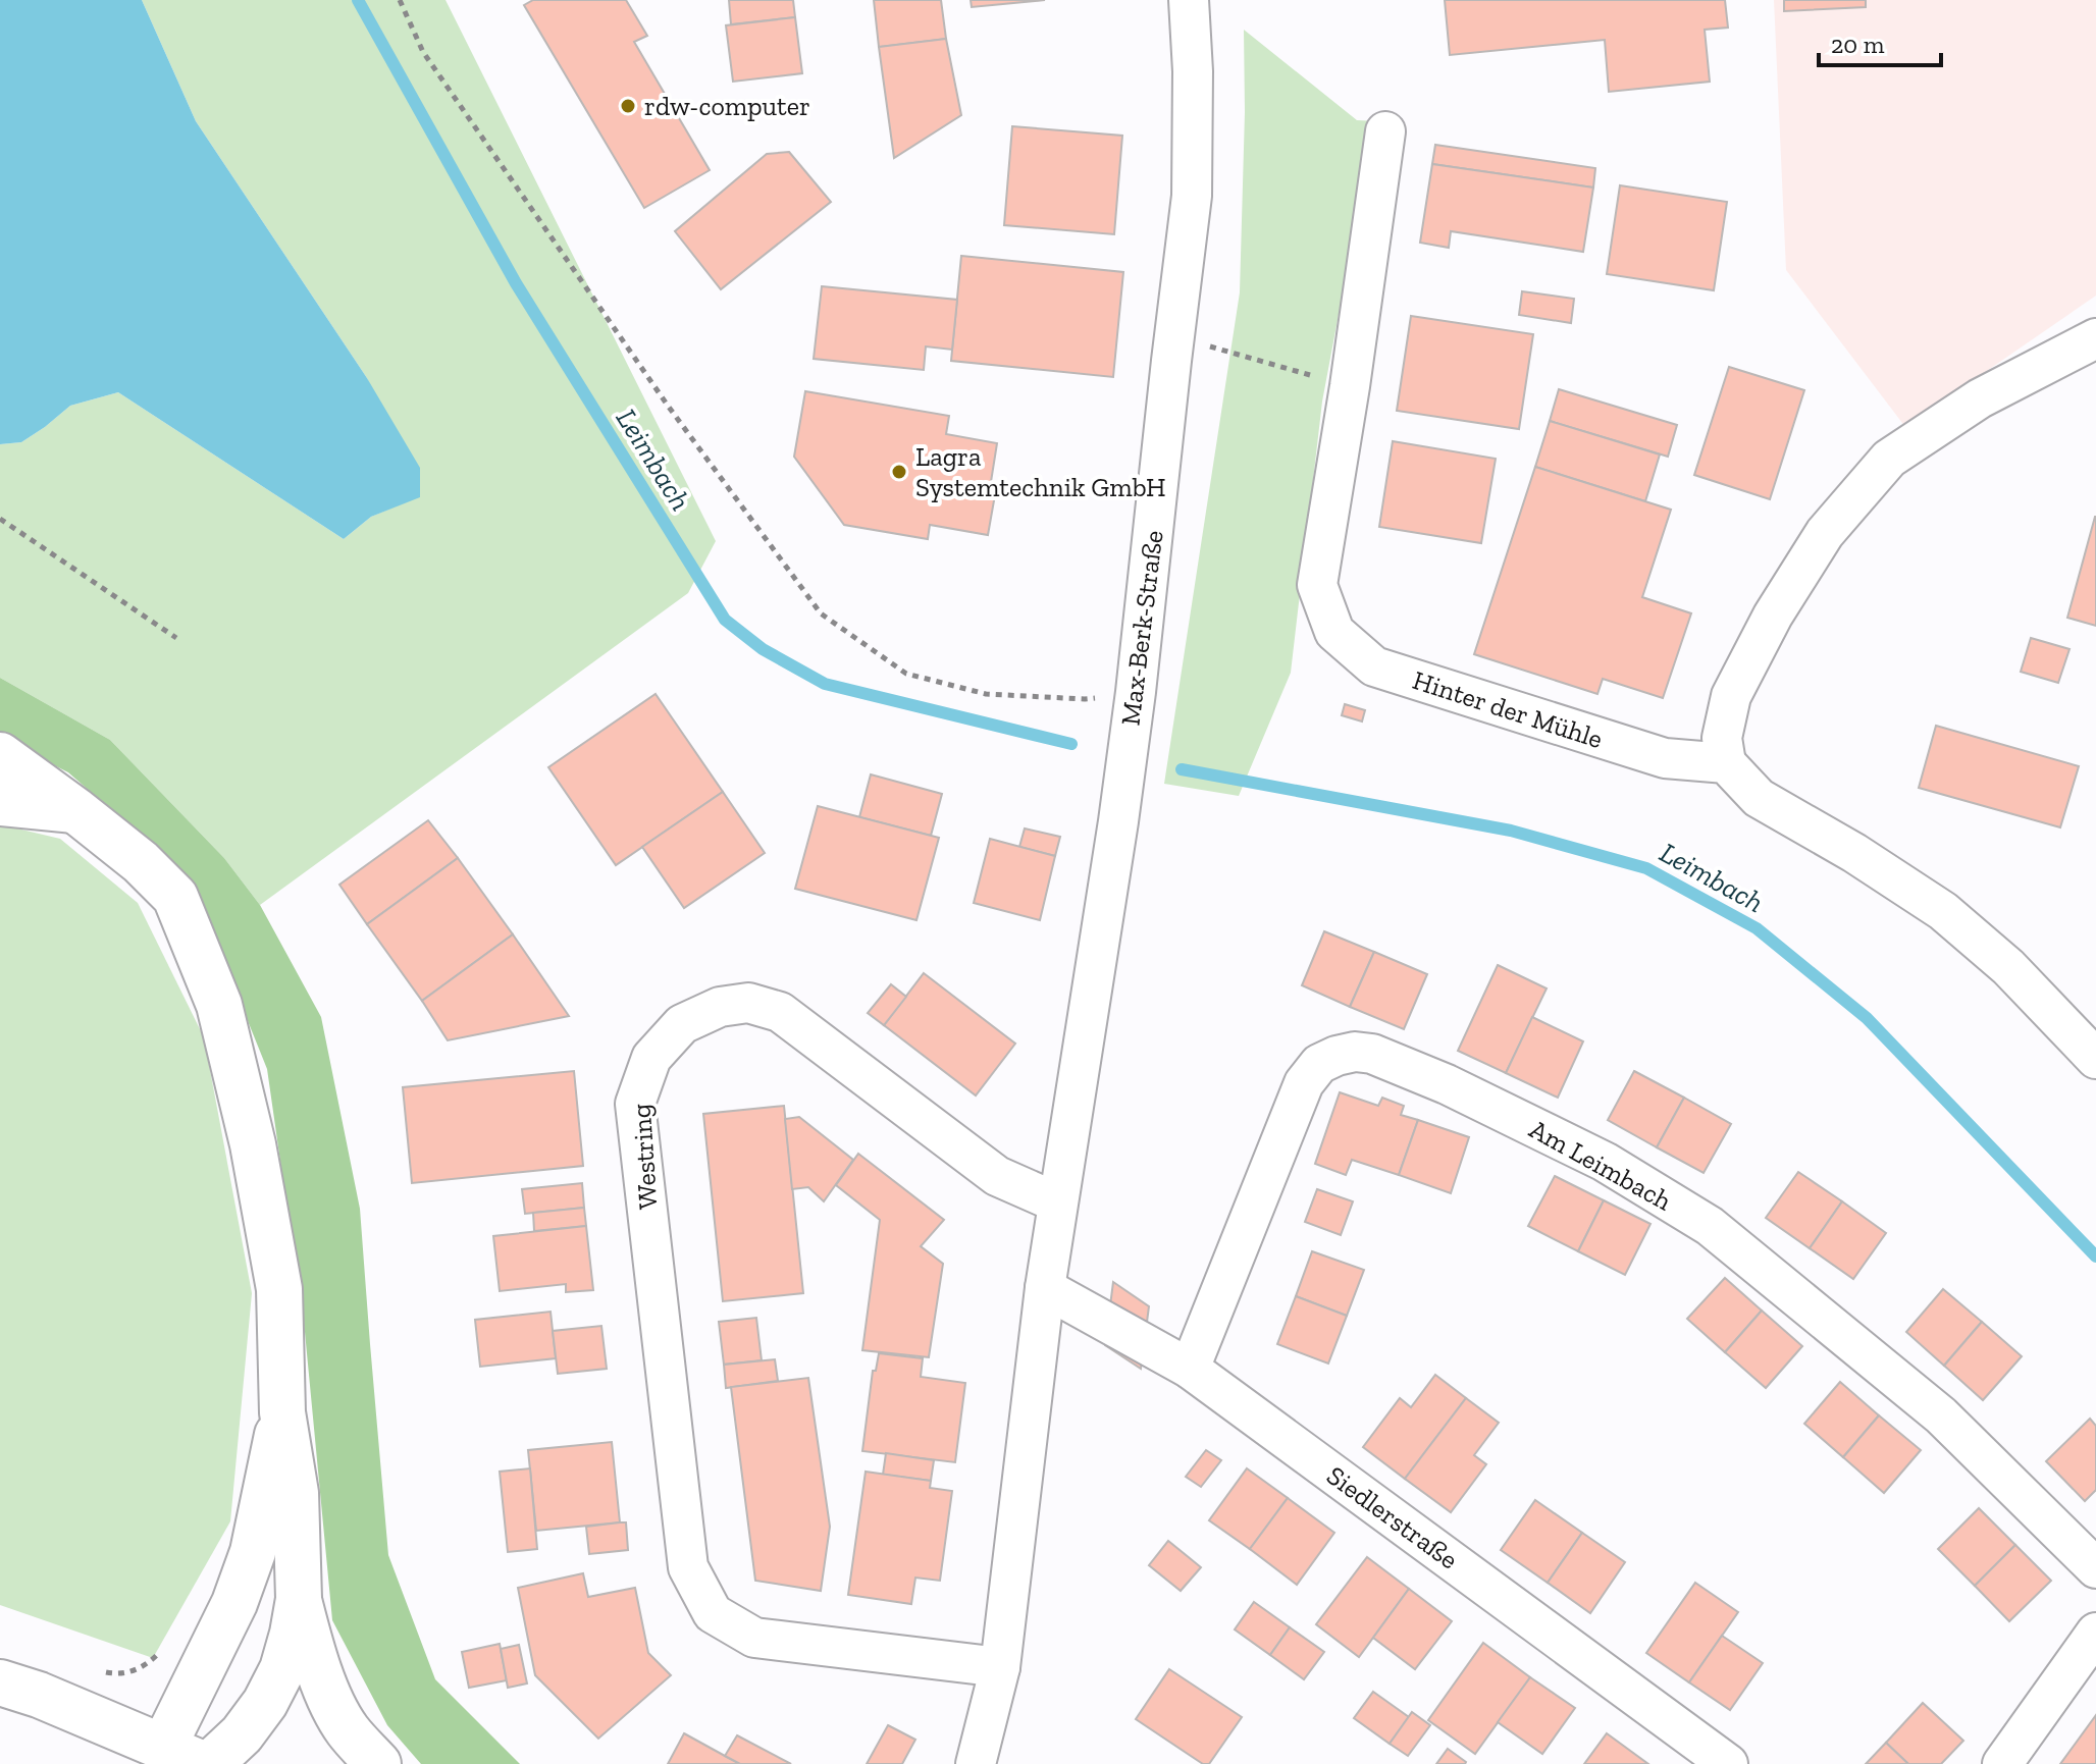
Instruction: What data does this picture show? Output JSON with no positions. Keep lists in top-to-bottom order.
{
  "streets": {
    "street": [
      "Max-Berk-Straße",
      "Hinter der Mühle",
      "Westring",
      "Am Leimbach",
      "Siedlerstraße"
    ]
  },
  "crossings": [
    ["Max-Berk-Straße", "Westring"],
    ["Am Leimbach", "Siedlerstraße"]
  ],
  "water": ["Leimbach"],
  "places": ["rdw-computer", "Lagra Systemtechnik GmbH"],
  "scale_bar": "20 m"
}
